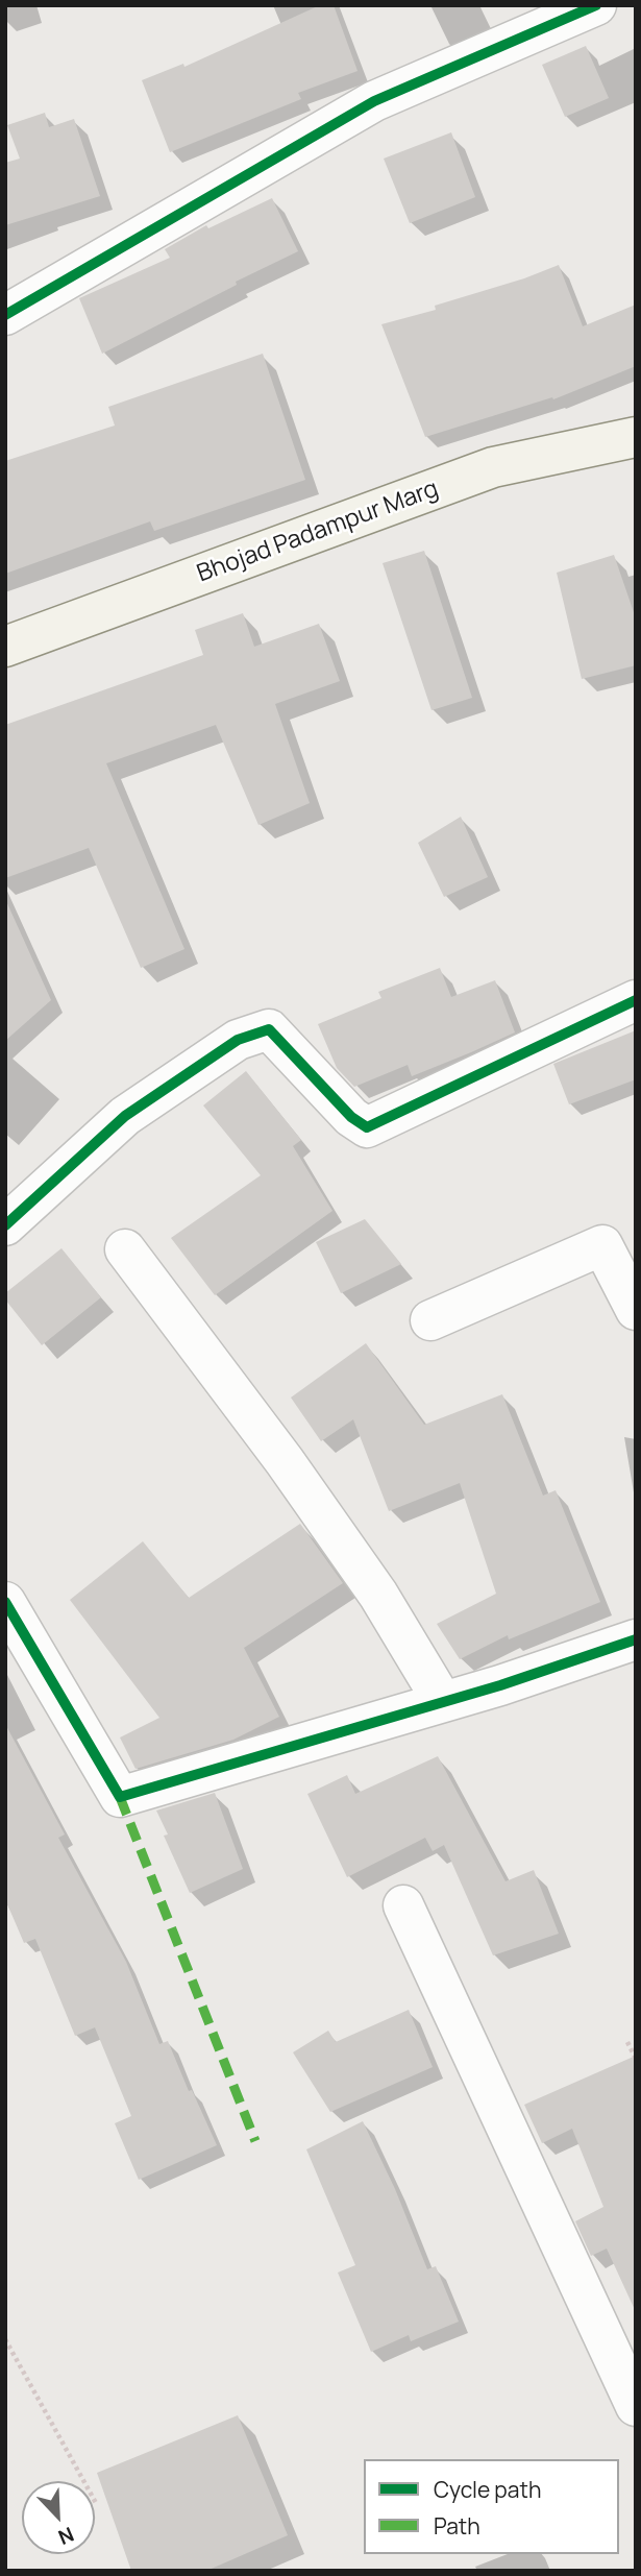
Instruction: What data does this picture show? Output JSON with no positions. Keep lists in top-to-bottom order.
{
  "streets": {
    "street": ["Bhojad Padampur Marg"]
  },
  "legend": ["Cycle path", "Path"],
  "north": "bottom right"
}
